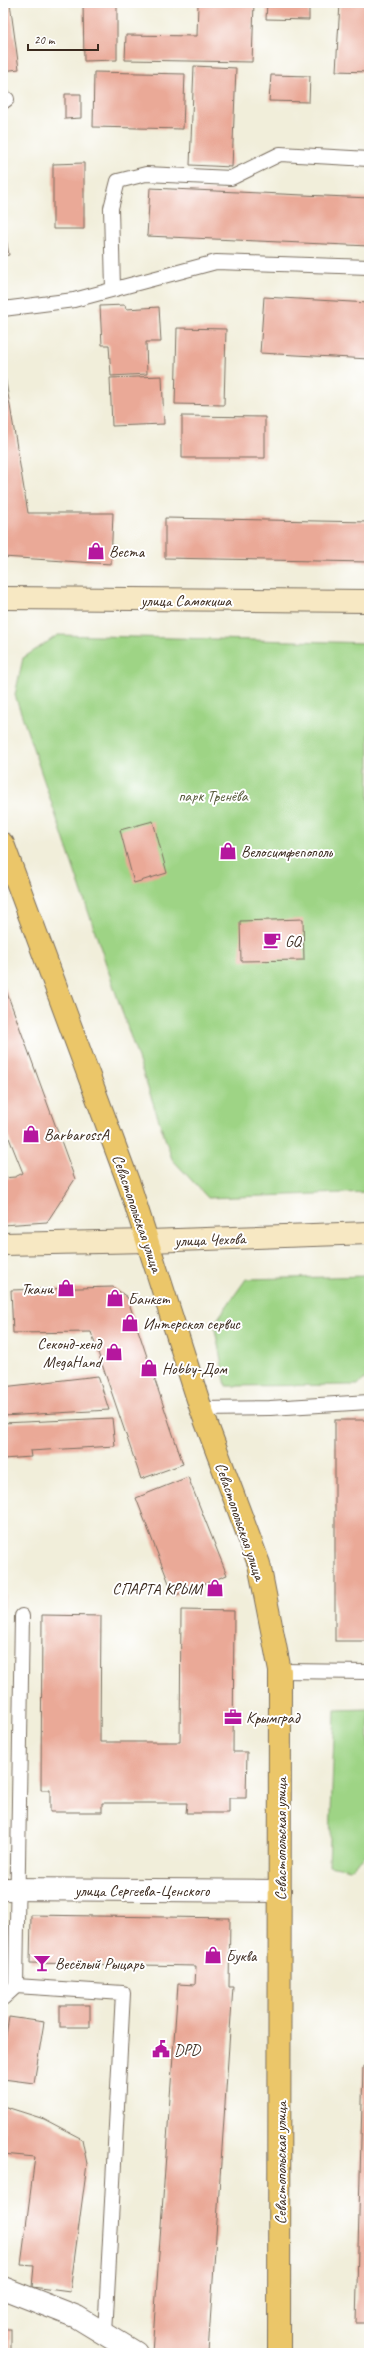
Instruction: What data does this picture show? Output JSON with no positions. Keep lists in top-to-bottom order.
{
  "streets": {
    "main road": ["улица Самокиша", "Севастопольская улица", "улица Чехова"],
    "street": ["улица Сергеева-Ценского"]
  },
  "crossings": [
    ["Севастопольская улица", "улица Чехова"],
    ["Севастопольская улица", "улица Сергеева-Ценского"]
  ],
  "parks": ["парк Тренёва"],
  "places": {
    "shop": [
      "Веста",
      "Велосимфепополь",
      "BarbarossA",
      "Ткани",
      "Банкет",
      "Интерскол сервис",
      "Секонд-хенд MegaHand",
      "Hobby-Дом",
      "СПАРТА КРЫМ",
      "Буква"
    ],
    "cafe": ["GQ"],
    "office": ["Крымград"],
    "bar": ["Весёлый Рыцарь"],
    "public building": ["DPD"]
  },
  "scale_bar": "20 m"
}
